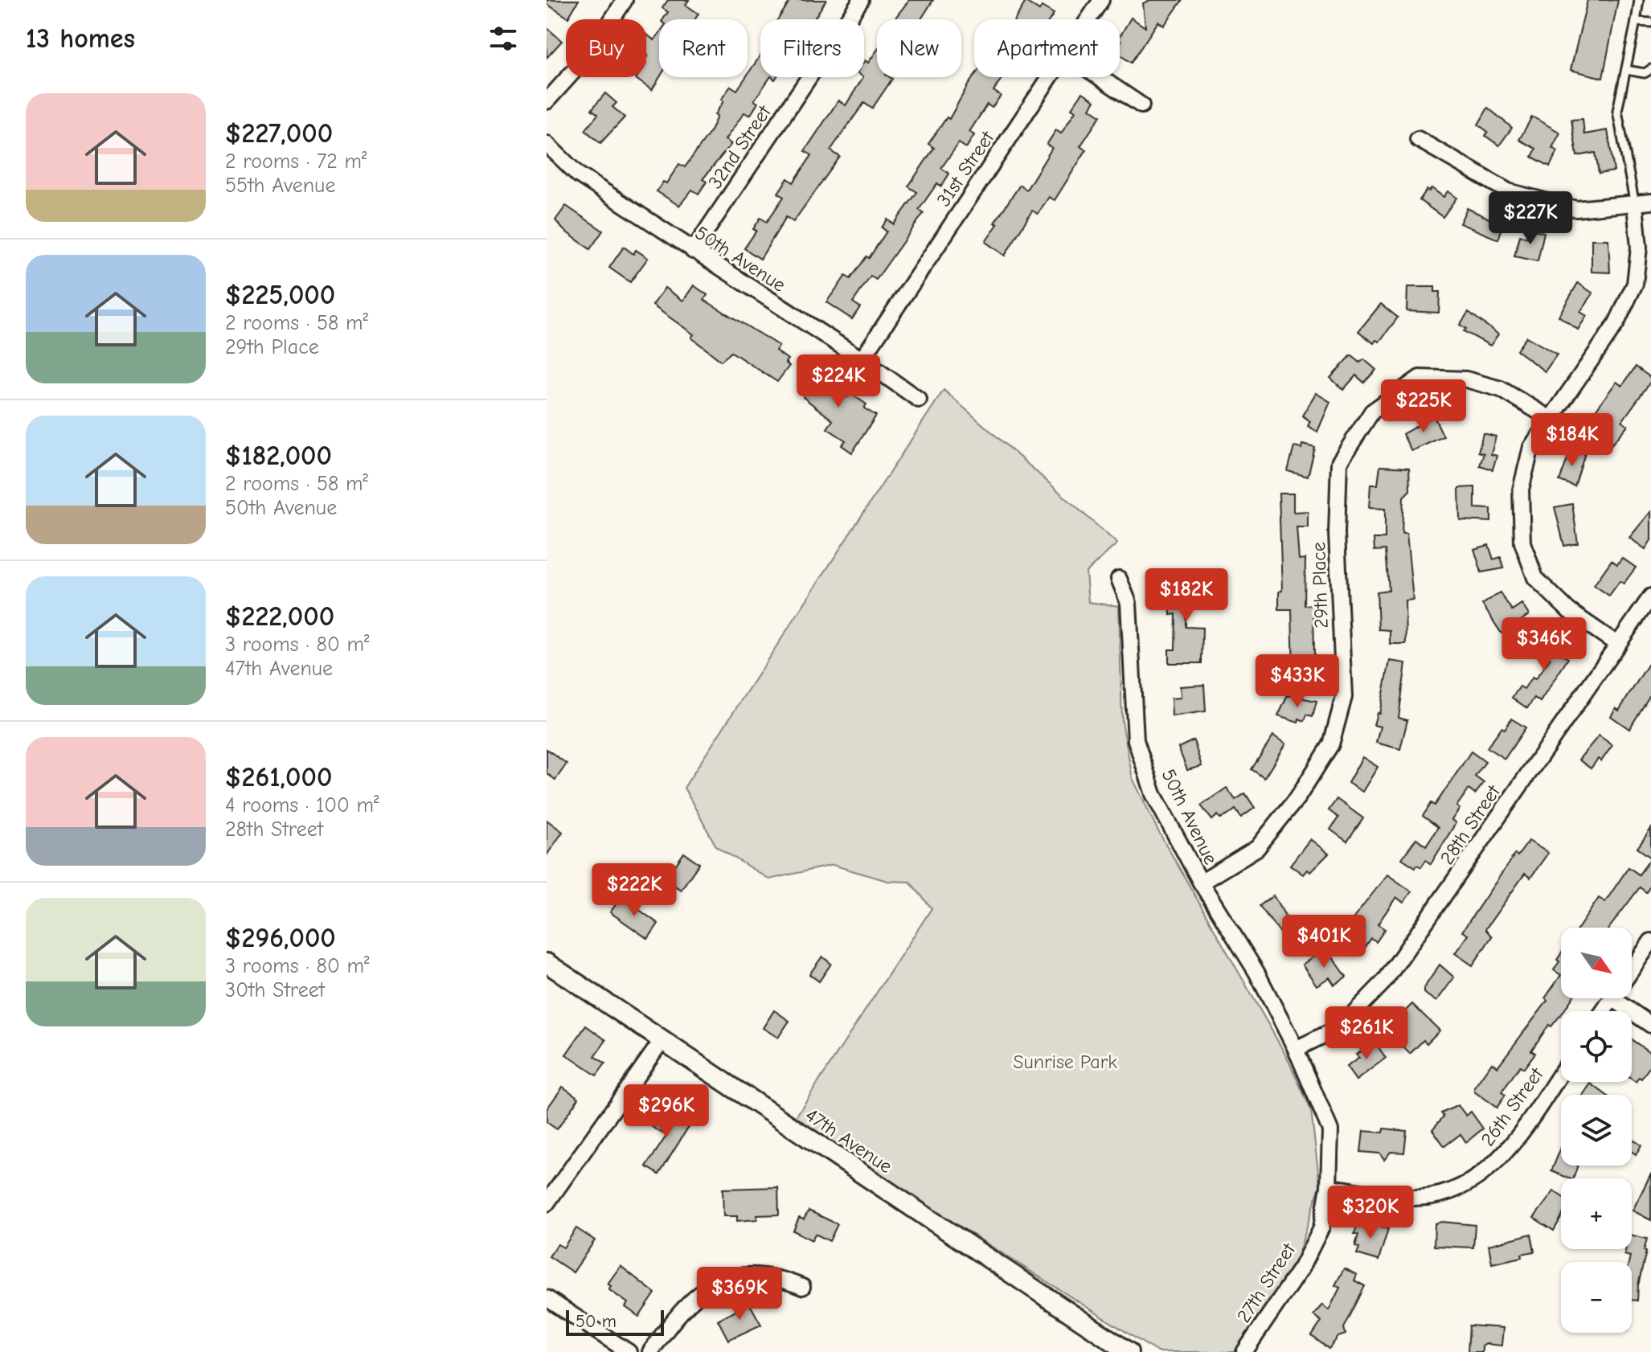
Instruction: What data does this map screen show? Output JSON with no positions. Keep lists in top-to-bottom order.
{
  "streets": {
    "street": [
      "32nd Street",
      "31st Street",
      "50th Avenue",
      "29th Place",
      "28th Street",
      "26th Street",
      "47th Avenue",
      "27th Street"
    ]
  },
  "crossings": [
    ["32nd Street", "50th Avenue"],
    ["31st Street", "50th Avenue"],
    ["50th Avenue", "29th Place"],
    ["50th Avenue", "28th Street"],
    ["50th Avenue", "27th Street"],
    ["28th Street", "27th Street"],
    ["26th Street", "27th Street"]
  ],
  "parks": ["Sunrise Park"],
  "scale_bar": "50 m",
  "north": "bottom right",
  "page": {
    "heading": "13 homes",
    "chip": [
      "Buy",
      "Rent",
      "Filters",
      "New",
      "Apartment"
    ],
    "list": [
      {
        "name": "$227,000",
        "note": "2 rooms · 72 m² · 55th Avenue"
      },
      {
        "name": "$225,000",
        "note": "2 rooms · 58 m² · 29th Place"
      },
      {
        "name": "$182,000",
        "note": "2 rooms · 58 m² · 50th Avenue"
      },
      {
        "name": "$222,000",
        "note": "3 rooms · 80 m² · 47th Avenue"
      },
      {
        "name": "$261,000",
        "note": "4 rooms · 100 m² · 28th Street"
      },
      {
        "name": "$296,000",
        "note": "3 rooms · 80 m² · 30th Street"
      }
    ],
    "price": [
      "$227K",
      "$224K",
      "$225K",
      "$184K",
      "$182K",
      "$346K",
      "$433K",
      "$222K",
      "$401K",
      "$261K",
      "$296K",
      "$320K",
      "$369K"
    ],
    "map_buttons": ["+", "−"],
    "scale": "50 m"
  }
}
